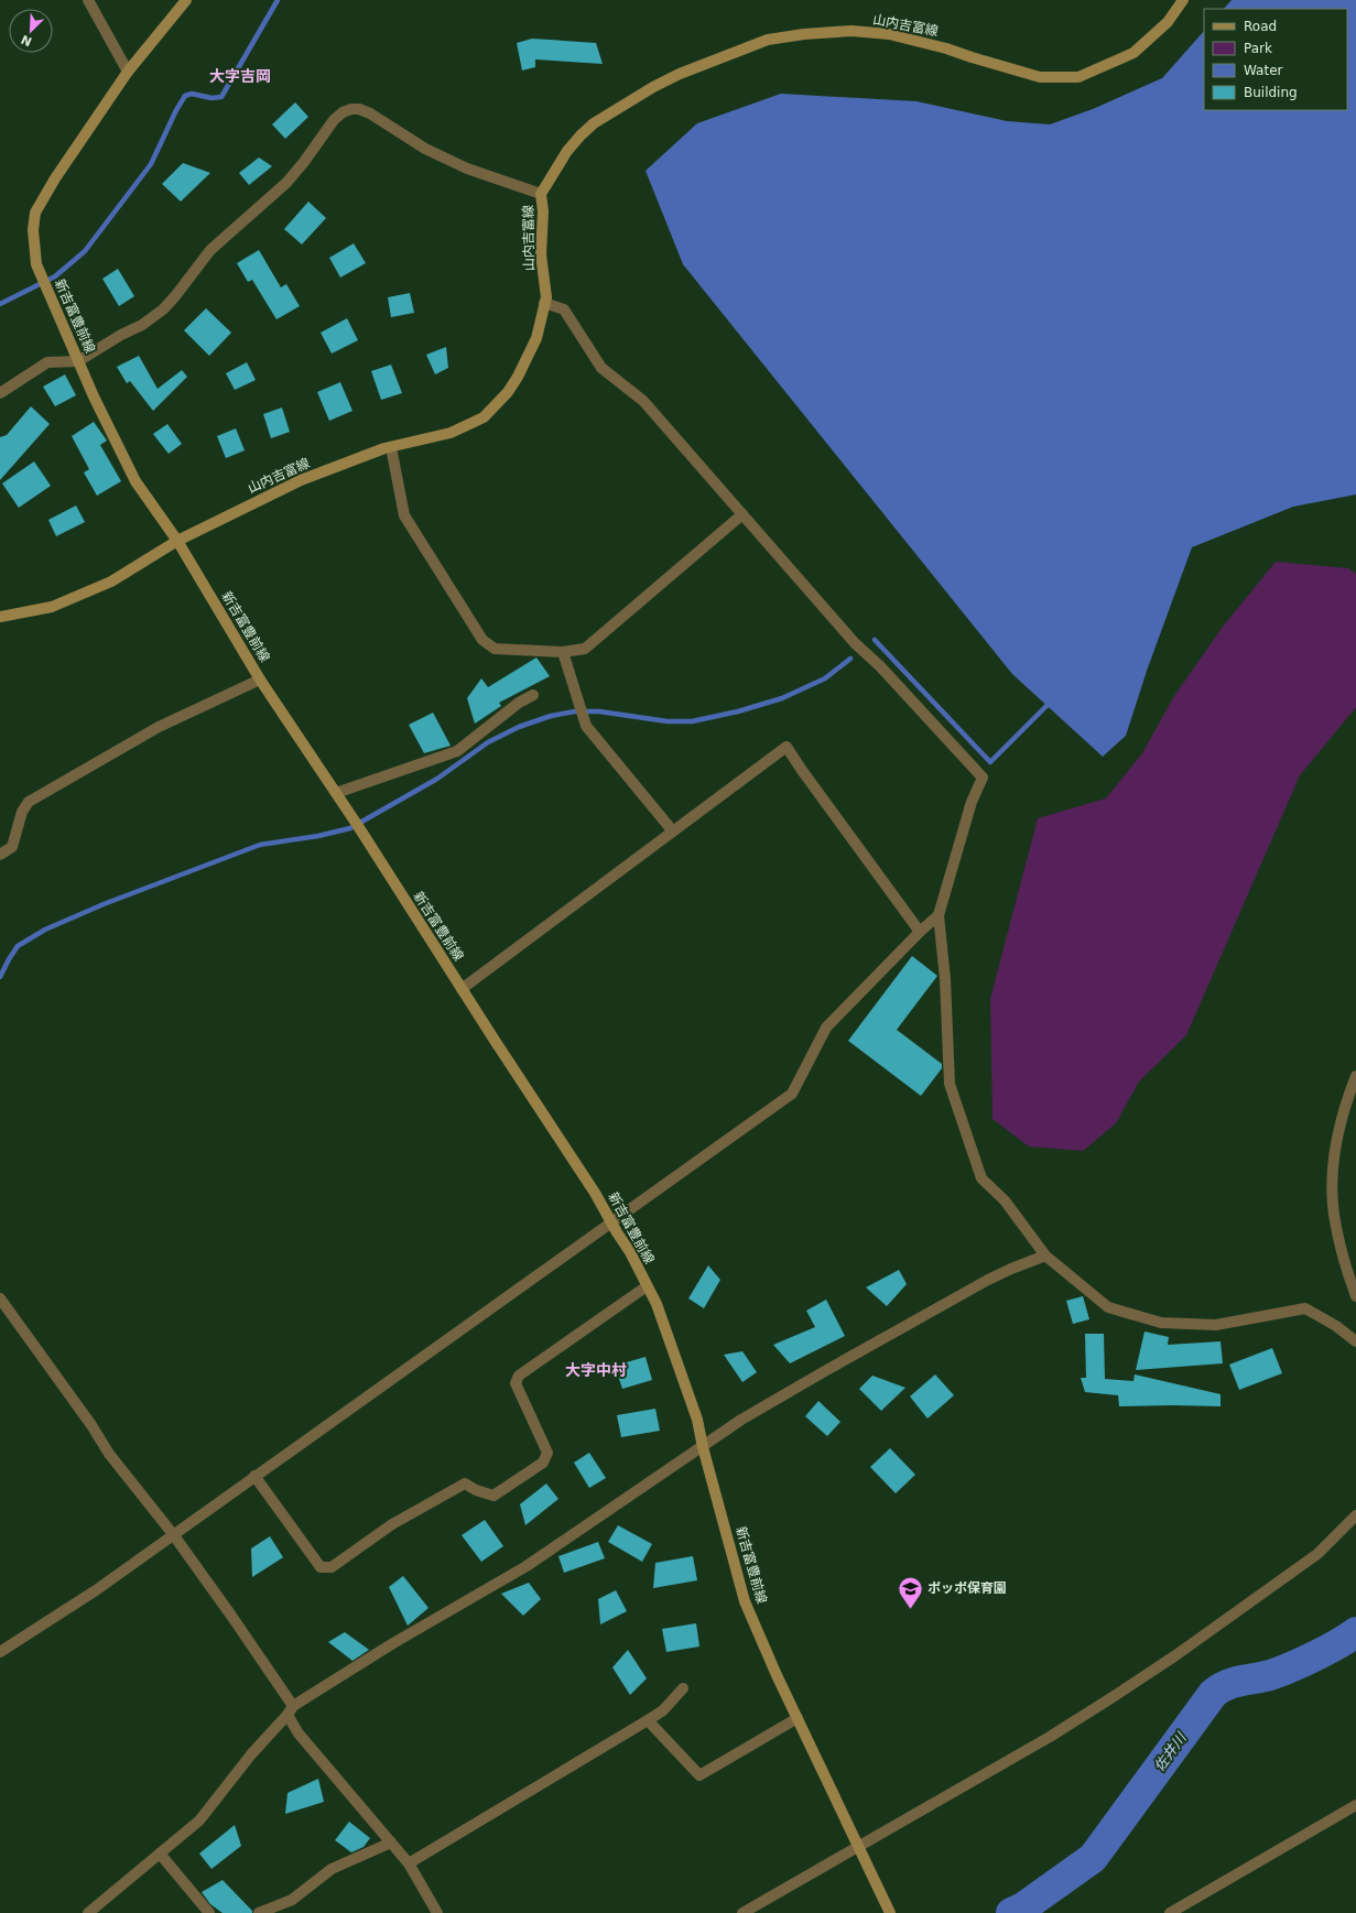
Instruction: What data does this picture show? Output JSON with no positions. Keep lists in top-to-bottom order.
{
  "streets": {
    "main road": ["山内吉富線", "新吉富豊前線"]
  },
  "crossings": [
    ["山内吉富線", "新吉富豊前線"]
  ],
  "districts": ["大字吉岡", "大字中村"],
  "water": ["佐井川"],
  "places": {
    "school or university": ["ポッポ保育園"]
  },
  "legend": [
    "Road",
    "Park",
    "Water",
    "Building"
  ],
  "north": "bottom left"
}
